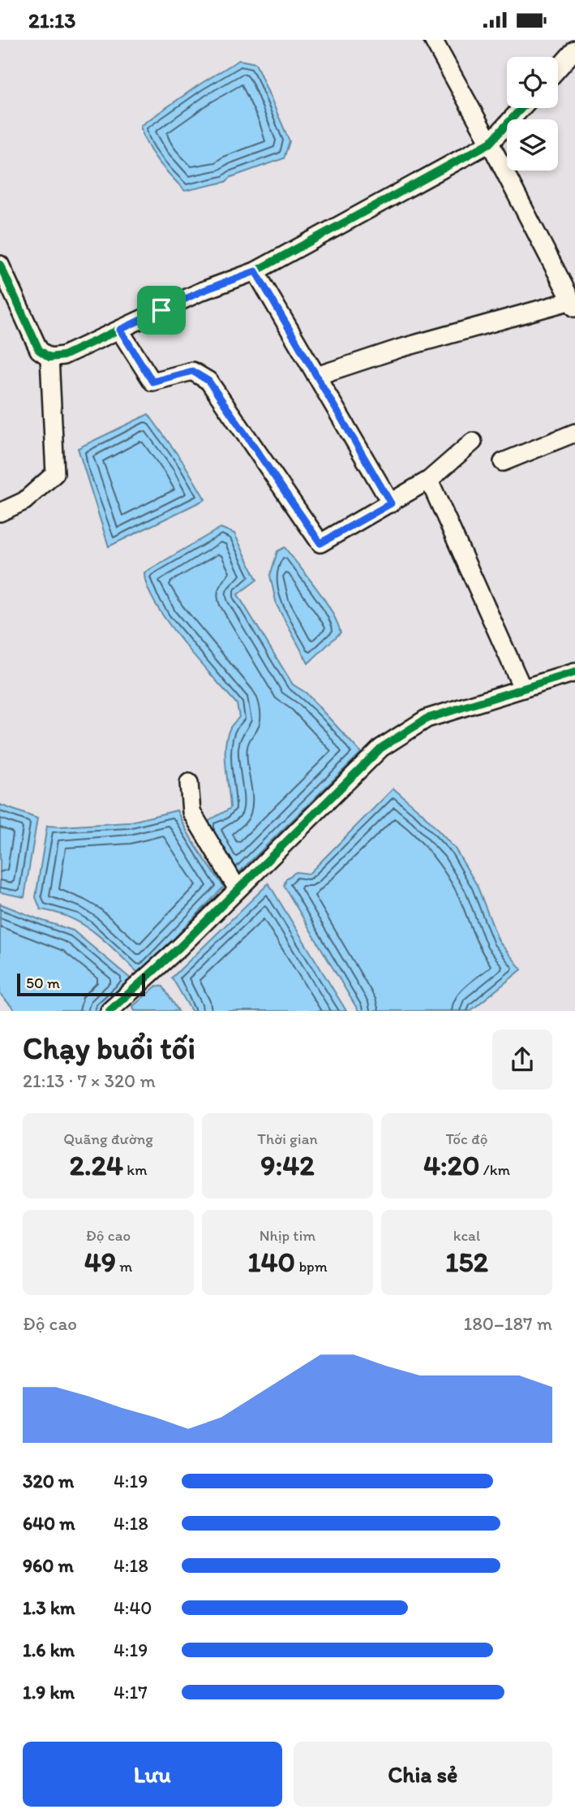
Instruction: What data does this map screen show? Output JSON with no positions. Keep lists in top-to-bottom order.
{
  "scale_bar": "50 m",
  "page": {
    "status": "21:13",
    "scale": "50 m",
    "heading": ["Chạy buổi tối", "21:13 · 7 × 320 m"],
    "stats": [
      ["Quãng đường", "2.24 km"],
      ["Thời gian", "9:42"],
      ["Tốc độ", "4:20 /km"],
      ["Độ cao", "49 m"],
      ["Nhịp tim", "140 bpm"],
      ["kcal", "152"]
    ],
    "chart": ["Độ cao", "180–187 m"],
    "list": [
      {
        "name": "320 m",
        "note": "4:19"
      },
      {
        "name": "640 m",
        "note": "4:18"
      },
      {
        "name": "960 m",
        "note": "4:18"
      },
      {
        "name": "1.3 km",
        "note": "4:40"
      },
      {
        "name": "1.6 km",
        "note": "4:19"
      },
      {
        "name": "1.9 km",
        "note": "4:17"
      }
    ],
    "buttons": ["Lưu", "Chia sẻ"]
  }
}
